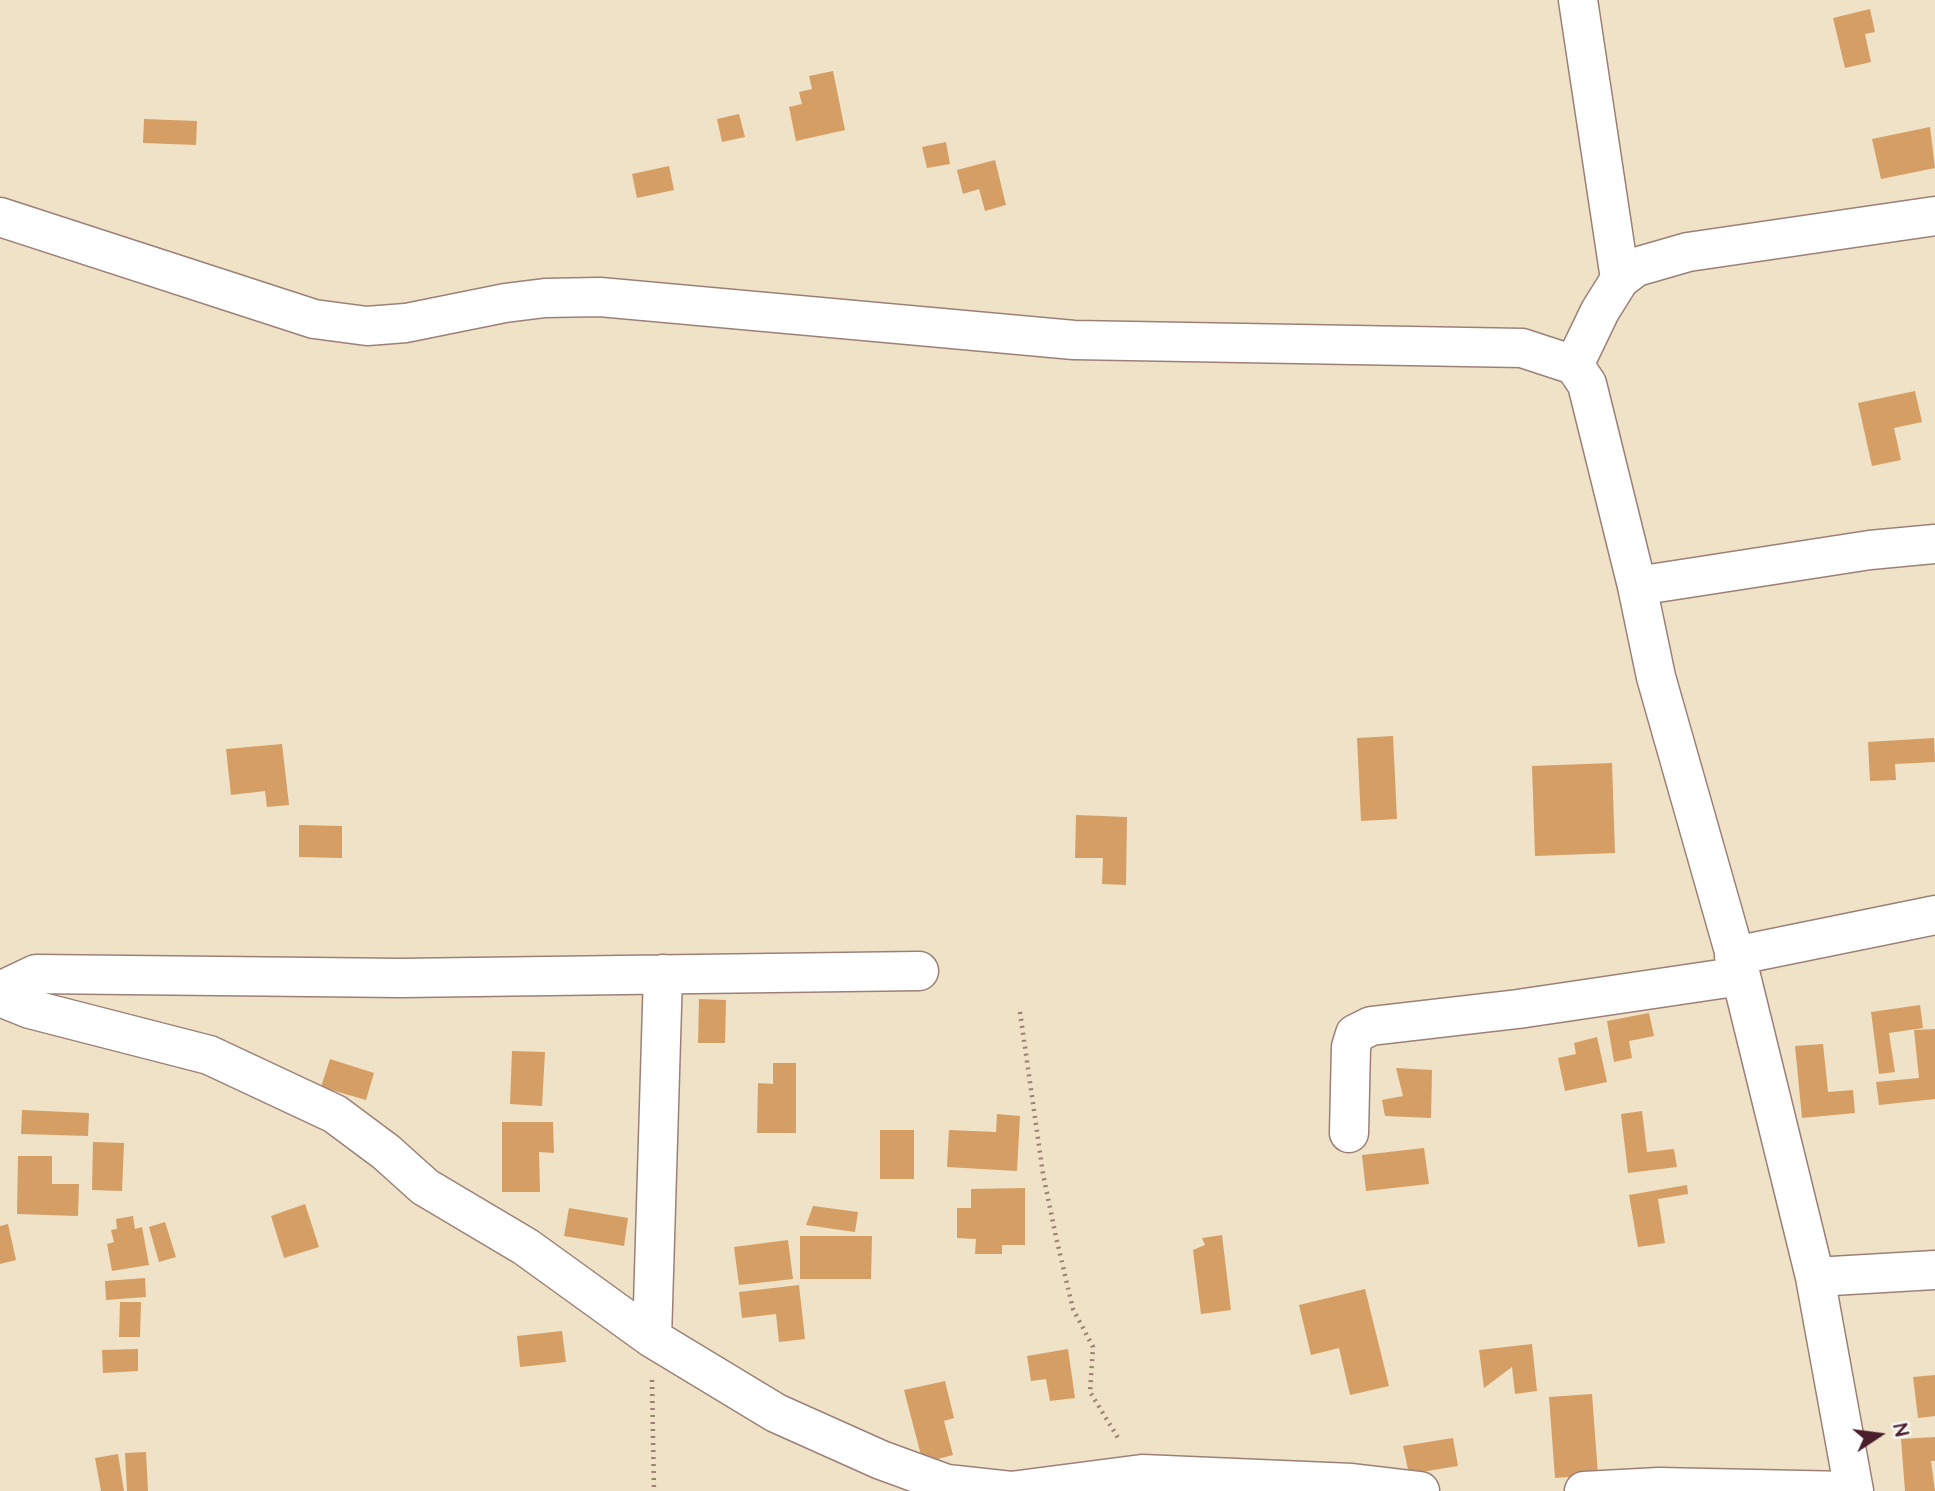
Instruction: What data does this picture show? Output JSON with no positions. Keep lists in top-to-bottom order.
{
  "north": "right"
}
